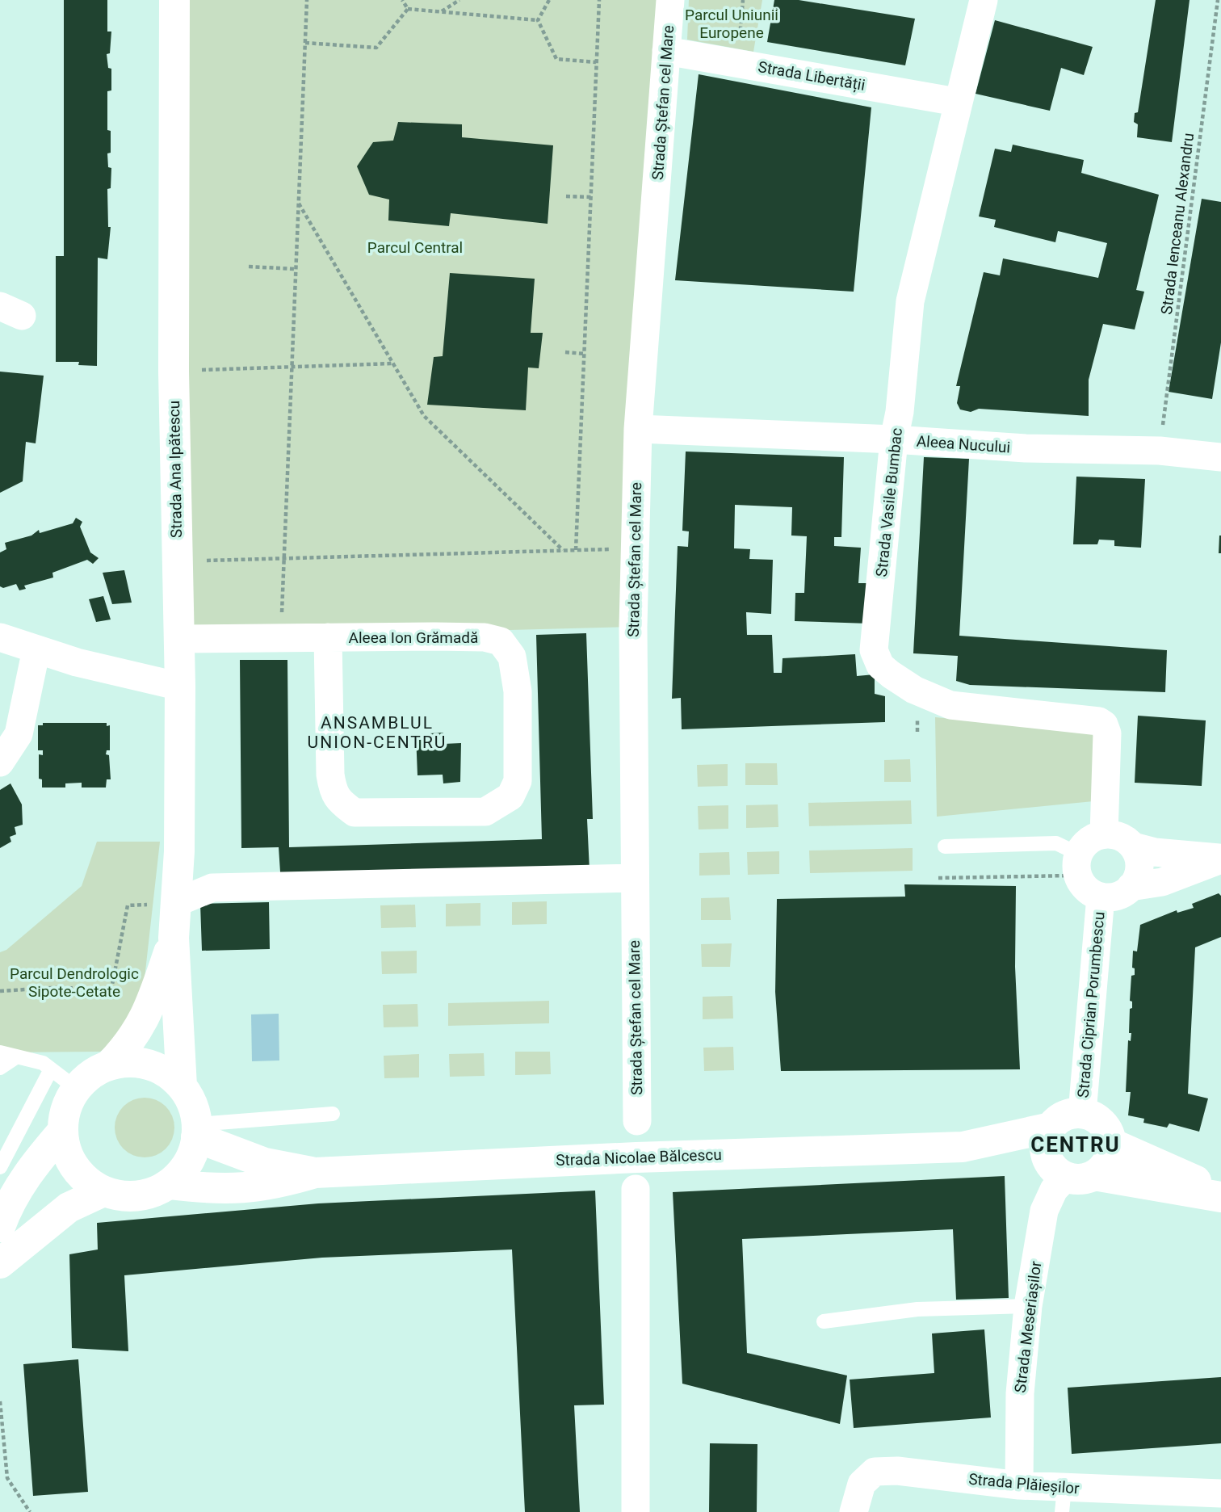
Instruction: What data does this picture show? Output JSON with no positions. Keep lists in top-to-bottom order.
{
  "streets": {
    "main road": ["Strada Ana Ipătescu", "Strada Nicolae Bălcescu"],
    "street": [
      "Strada Libertății",
      "Strada Ștefan cel Mare",
      "Aleea Nucului",
      "Strada Vasile Bumbac",
      "Aleea Ion Grămadă",
      "Strada Ciprian Porumbescu",
      "Strada Meseriașilor",
      "Strada Plăieșilor"
    ],
    "path": ["Strada Ienceanu Alexandru"]
  },
  "crossings": [
    ["Strada Libertății", "Strada Ștefan cel Mare"],
    ["Strada Libertății", "Strada Vasile Bumbac"],
    ["Strada Ștefan cel Mare", "Aleea Nucului"],
    ["Strada Ienceanu Alexandru", "Aleea Nucului"],
    ["Aleea Nucului", "Strada Vasile Bumbac"],
    ["Strada Ana Ipătescu", "Aleea Ion Grămadă"],
    ["Strada Ana Ipătescu", "Strada Nicolae Bălcescu"],
    ["Strada Vasile Bumbac", "Strada Ciprian Porumbescu"],
    ["Strada Ciprian Porumbescu", "Strada Nicolae Bălcescu"],
    ["Strada Ciprian Porumbescu", "Strada Meseriașilor"],
    ["Strada Nicolae Bălcescu", "Strada Meseriașilor"],
    ["Strada Meseriașilor", "Strada Plăieșilor"]
  ],
  "districts": ["ANSAMBLUL UNION-CENTRU", "CENTRU"],
  "parks": ["Parcul Uniunii Europene", "Parcul Central", "Parcul Dendrologic Sipote-Cetate"]
}
